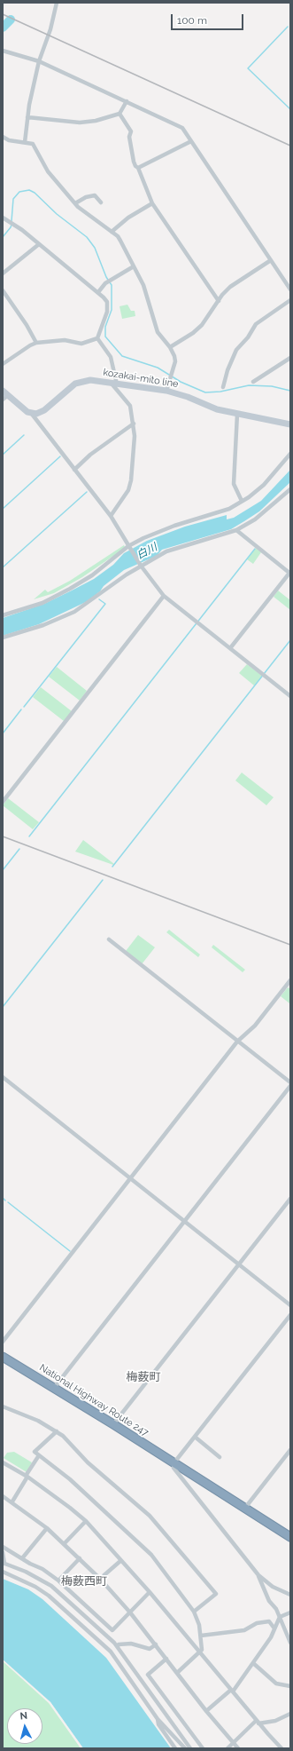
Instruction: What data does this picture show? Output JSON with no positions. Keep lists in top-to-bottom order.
{
  "streets": {
    "highway": ["National Highway Route 247"],
    "main road": ["kozakai-mito line"]
  },
  "districts": ["梅薮町", "梅薮西町"],
  "water": ["白川"],
  "scale_bar": "100 m",
  "north": "top"
}
